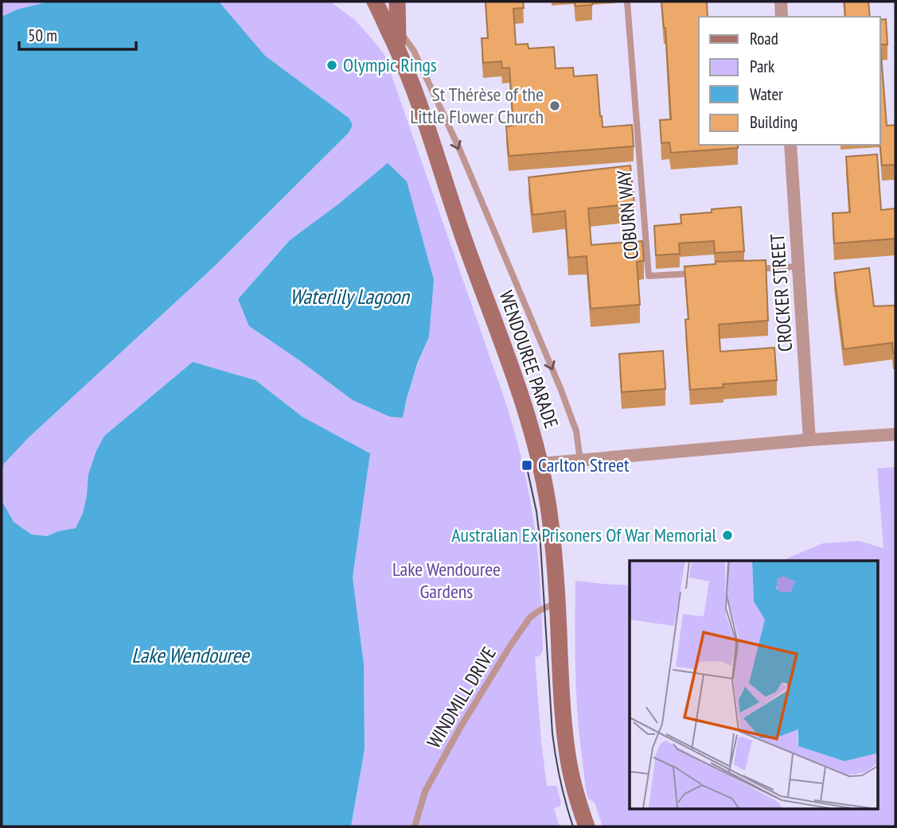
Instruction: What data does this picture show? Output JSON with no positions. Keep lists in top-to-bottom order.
{
  "streets": {
    "street": ["CROCKER STREET", "WENDOUREE PARADE"],
    "lane": ["COBURN WAY", "WINDMILL DRIVE"]
  },
  "crossings": [
    ["WENDOUREE PARADE", "WINDMILL DRIVE"]
  ],
  "water": ["Waterlily Lagoon", "Lake Wendouree"],
  "parks": ["Lake Wendouree Gardens"],
  "places": {
    "other": ["Olympic Rings", "St Thérèse of the Little Flower Church", "Australian Ex Prisoners Of War Memorial"],
    "transit": ["Carlton Street"]
  },
  "legend": [
    "Road",
    "Park",
    "Water",
    "Building"
  ],
  "scale_bar": "50 m"
}
